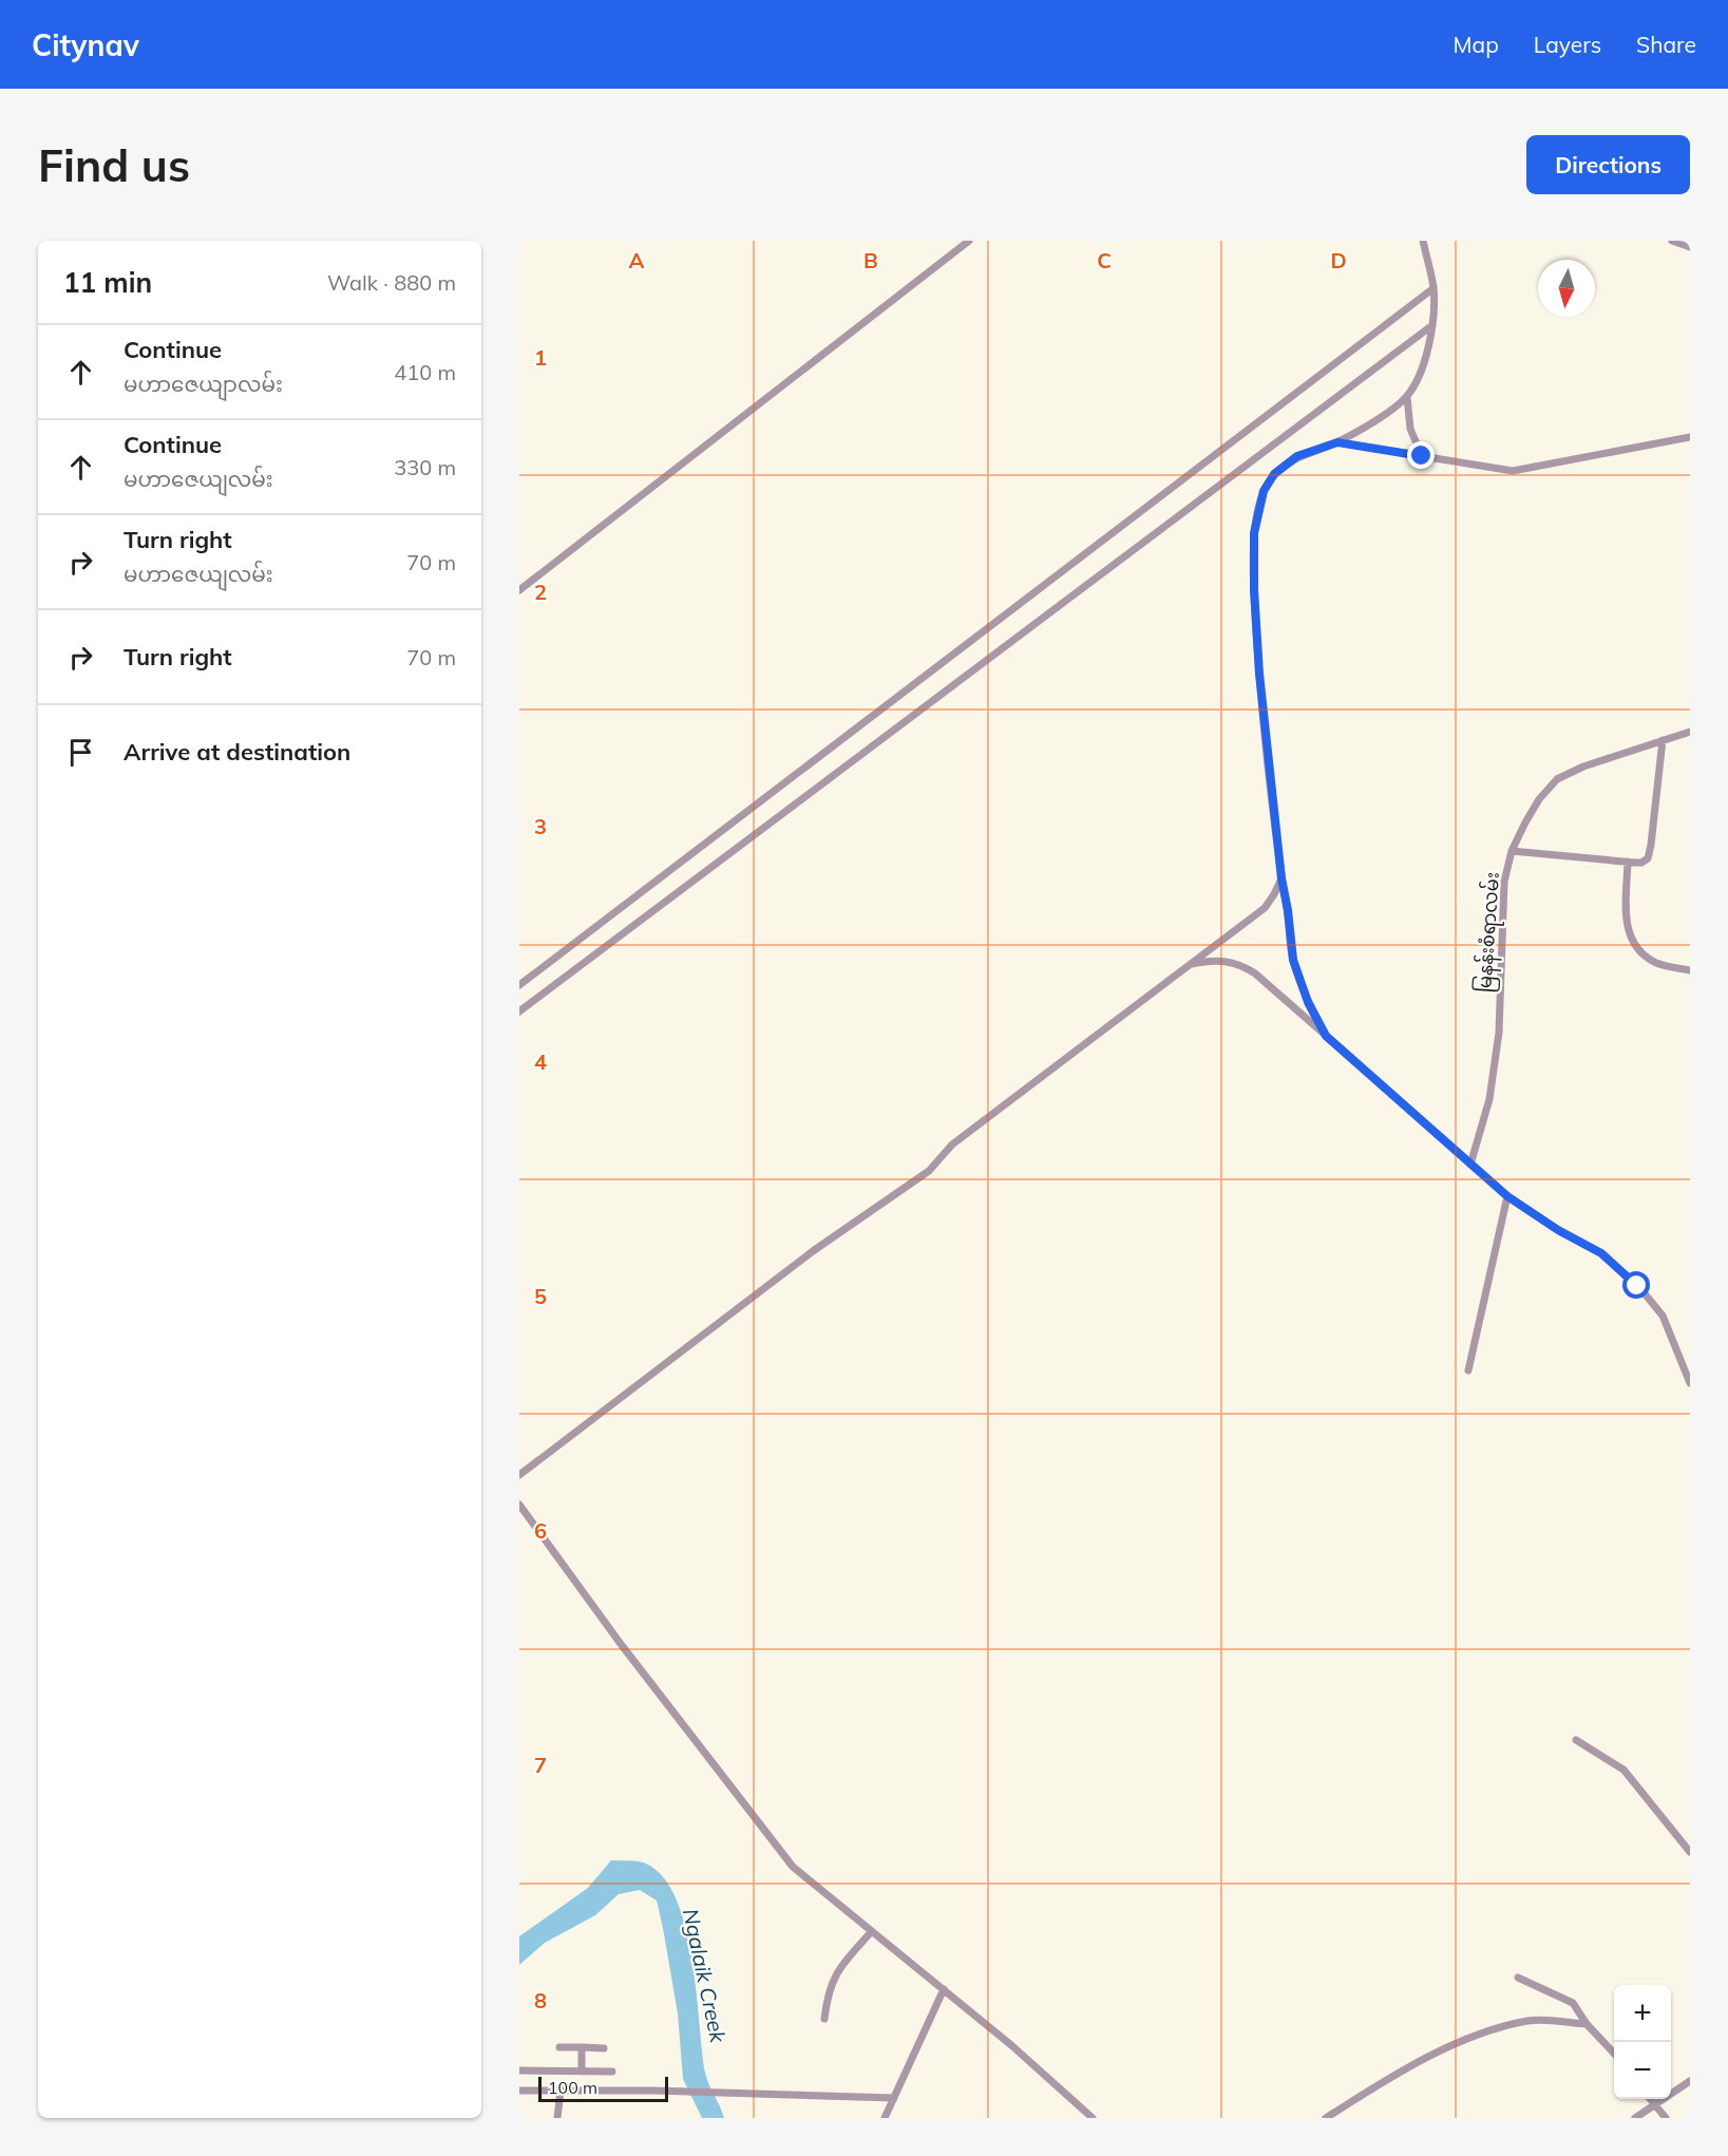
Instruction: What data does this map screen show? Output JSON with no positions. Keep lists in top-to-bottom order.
{
  "streets": {
    "street": ["မြနန်းစံရာလမ်း"]
  },
  "water": ["Ngalaik Creek"],
  "scale_bar": "100 m",
  "north": "bottom",
  "page": {
    "header": "Citynav",
    "nav": ["Map", "Layers", "Share"],
    "buttons": "Directions",
    "title": "Find us",
    "heading": ["11 min", "Walk · 880 m"],
    "list": [
      ["Continue", "မဟာဇေယျာလမ်း", "410 m"],
      ["Continue", "မဟာဇေယျလမ်း", "330 m"],
      ["Turn right", "မဟာဇေယျလမ်း", "70 m"],
      ["Turn right", "70 m"],
      "Arrive at destination"
    ],
    "map_buttons": ["+", "−"],
    "scale": "100 m"
  },
  "grid": {
    "columns": [
      "A",
      "B",
      "C",
      "D"
    ],
    "rows": [
      "1",
      "2",
      "3",
      "4",
      "5",
      "6",
      "7",
      "8"
    ]
  }
}
